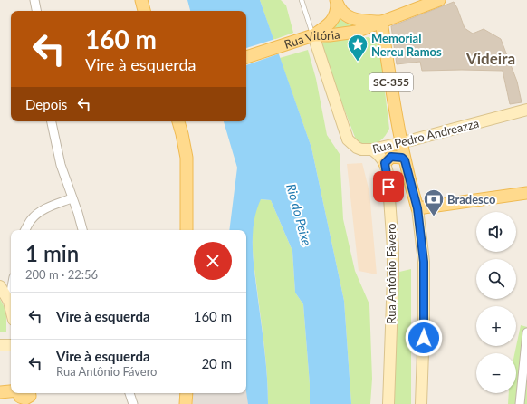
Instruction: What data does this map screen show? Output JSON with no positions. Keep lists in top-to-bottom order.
{
  "streets": {
    "main road": [
      "Rua Vitória",
      "SC-355",
      "Rua Pedro Andreazza",
      "Rua Antônio Fávero"
    ]
  },
  "crossings": [
    ["Rua Vitória", "SC-355"],
    ["Rua Vitória", "Rua Pedro Andreazza"],
    ["SC-355", "Rua Pedro Andreazza"]
  ],
  "districts": ["Videira"],
  "water": ["Rio do Peixe"],
  "places": {
    "place": ["Memorial Nereu Ramos"],
    "bank": ["Bradesco"]
  },
  "page": {
    "turn": ["160 m", "Vire à esquerda"],
    "then": "Depois",
    "map_buttons": ["+", "−"],
    "heading": ["1 min", "200 m · 22:56"],
    "list": [
      {
        "name": "Vire à esquerda",
        "value": "160 m"
      },
      {
        "name": "Vire à esquerda",
        "note": "Rua Antônio Fávero",
        "value": "20 m"
      }
    ]
  }
}
